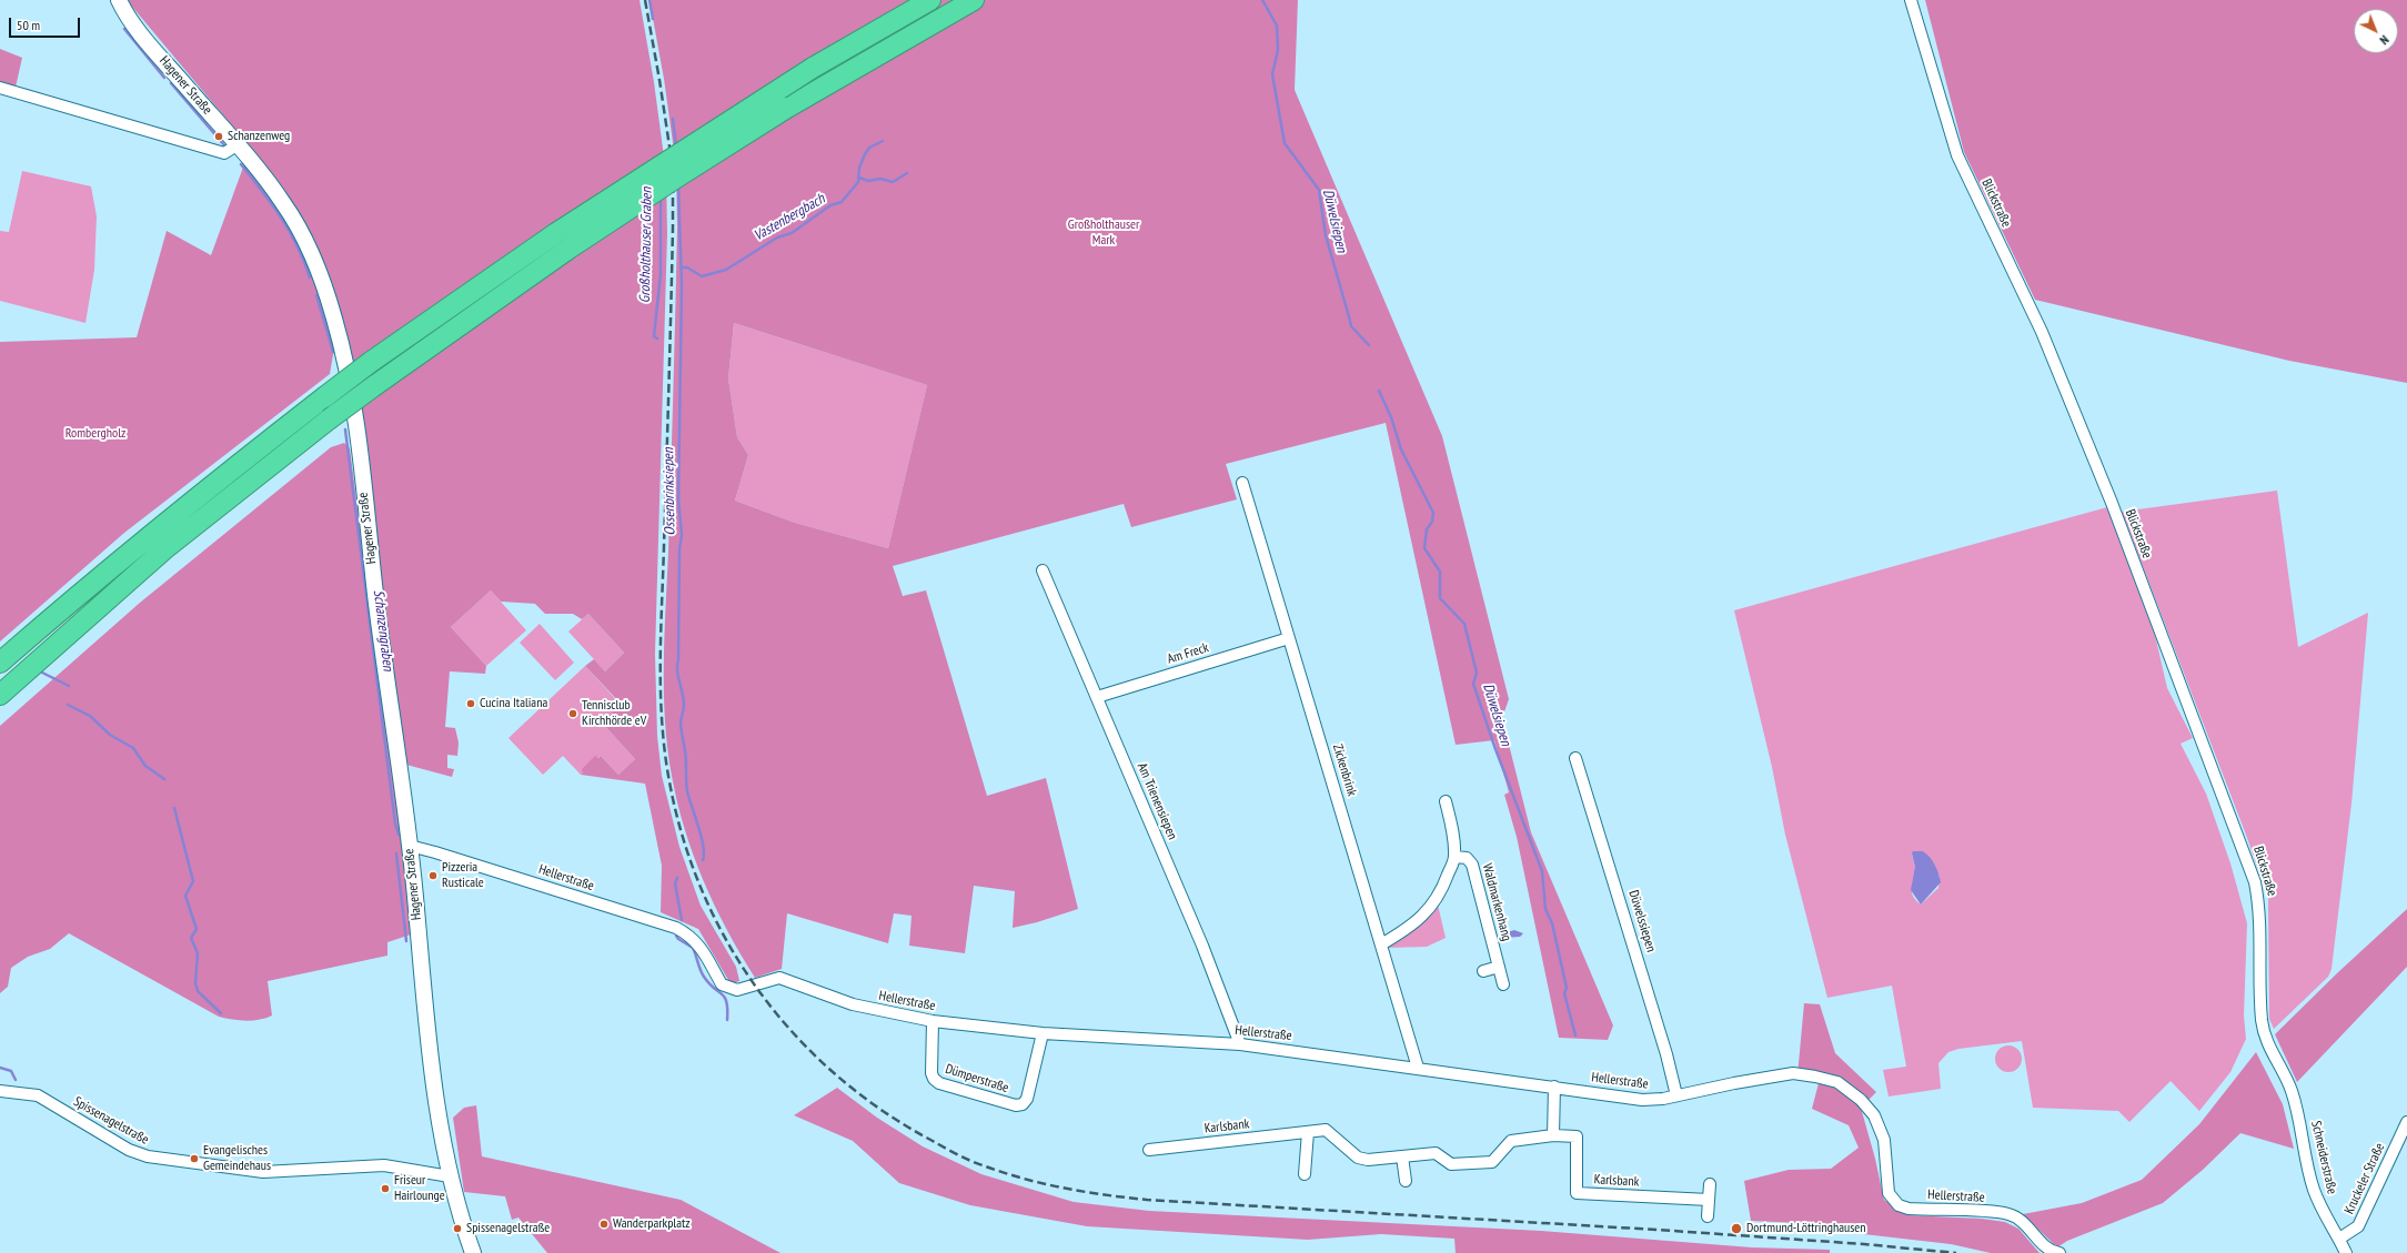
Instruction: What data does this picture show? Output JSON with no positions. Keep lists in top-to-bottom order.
{
  "streets": {
    "main road": ["Hagener Straße"],
    "street": [
      "Blickstraße",
      "Am Freck",
      "Zickenbrink",
      "Am Trienensiepen",
      "Hellerstraße",
      "Waldmarkenhang",
      "Düwelssiepen",
      "Dümperstraße",
      "Spissenagelstraße",
      "Karlsbank",
      "Schneiderstraße",
      "Kruckeler Straße"
    ]
  },
  "crossings": [
    ["Hagener Straße", "Hellerstraße"],
    ["Hagener Straße", "Spissenagelstraße"],
    ["Blickstraße", "Schneiderstraße"],
    ["Am Freck", "Zickenbrink"],
    ["Am Freck", "Am Trienensiepen"],
    ["Zickenbrink", "Hellerstraße"],
    ["Am Trienensiepen", "Hellerstraße"],
    ["Hellerstraße", "Düwelssiepen"],
    ["Hellerstraße", "Dümperstraße"],
    ["Schneiderstraße", "Kruckeler Straße"]
  ],
  "water": [
    "Vastenbergbach",
    "Düwelsiepen",
    "Großholthauser Graben",
    "Ossenbrinksiepen",
    "Schanzengraben"
  ],
  "parks": ["Großholthauser Mark", "Rombergholz"],
  "places": [
    "Schanzenweg",
    "Cucina Italiana",
    "Tennisclub Kirchhörde eV",
    "Pizzeria Rusticale",
    "Evangelisches Gemeindehaus",
    "Friseur Hairlounge",
    "Wanderparkplatz",
    "Spissenagelstraße",
    "Dortmund-Löttringhausen"
  ],
  "scale_bar": "50 m",
  "north": "bottom right"
}
